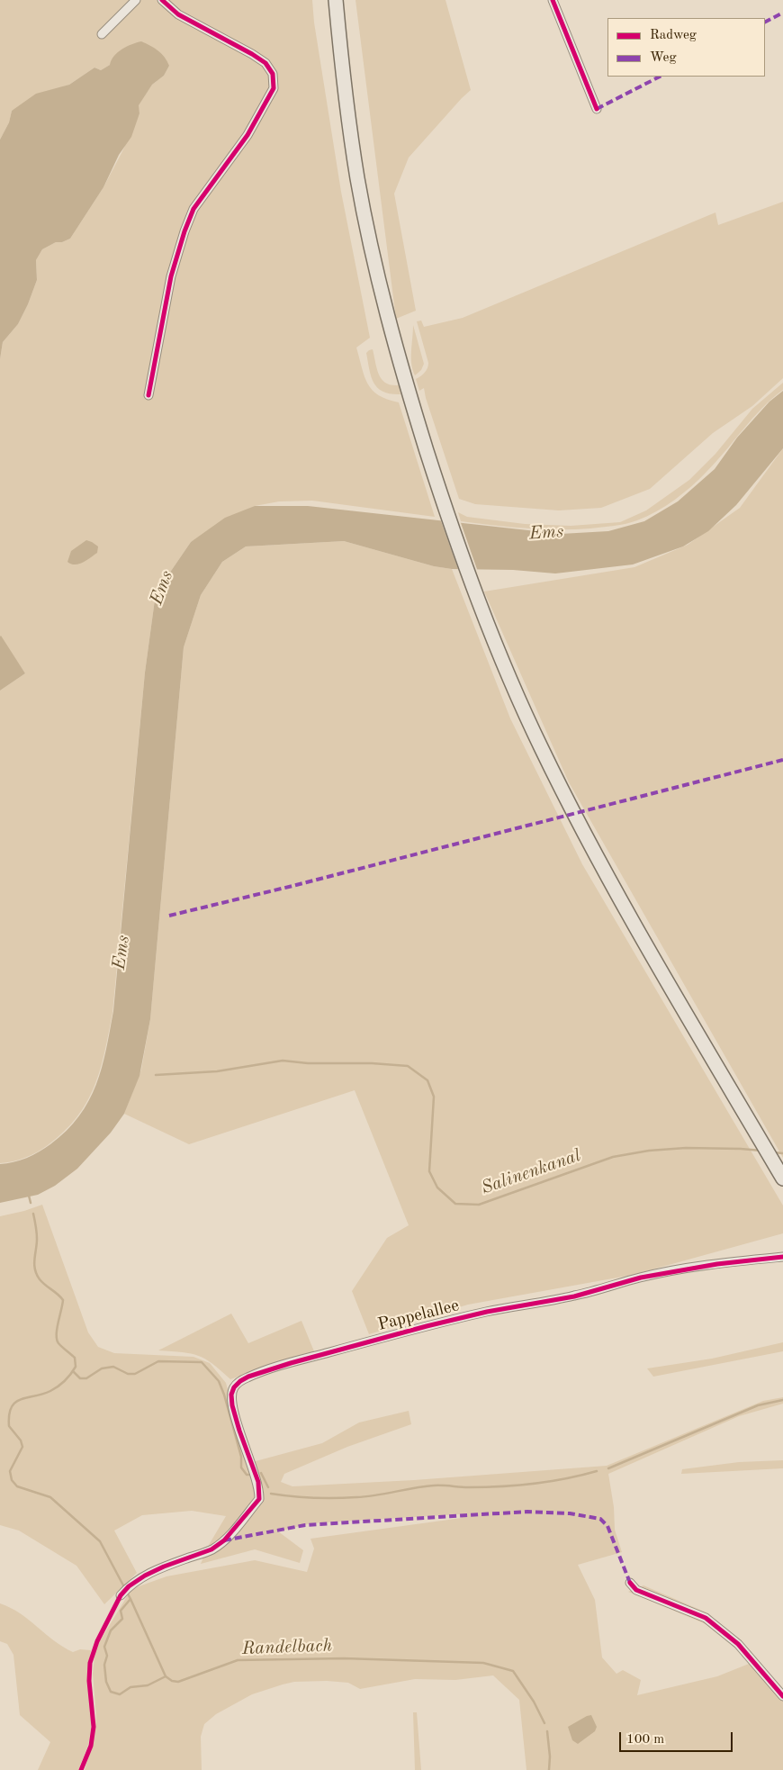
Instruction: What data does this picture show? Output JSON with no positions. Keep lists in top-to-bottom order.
{
  "streets": {
    "street": ["Pappelallee"]
  },
  "water": ["Ems", "Salinenkanal", "Randelbach"],
  "legend": ["Radweg", "Weg"],
  "scale_bar": "100 m"
}
